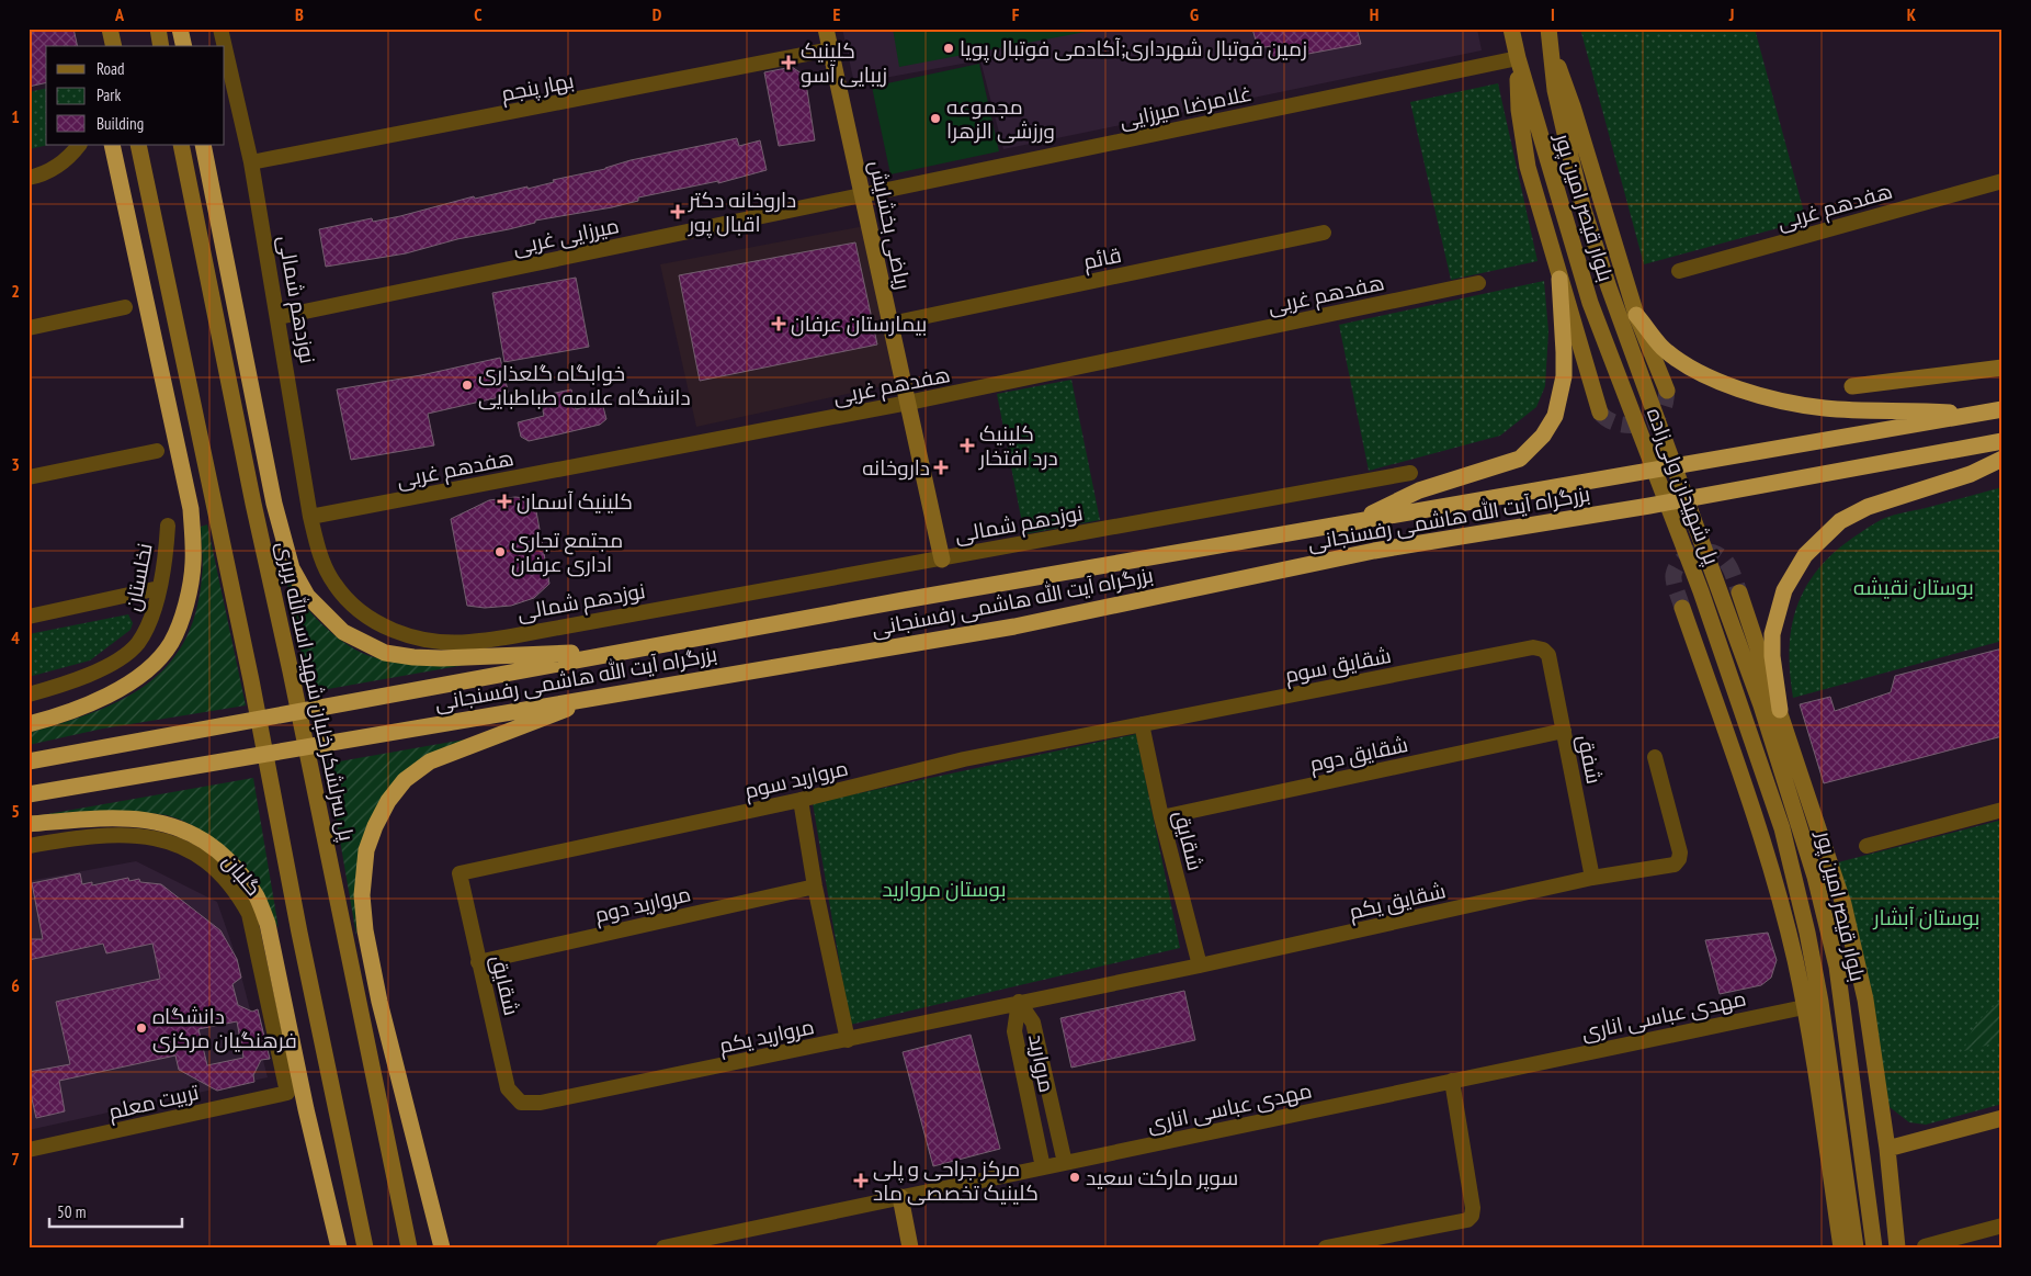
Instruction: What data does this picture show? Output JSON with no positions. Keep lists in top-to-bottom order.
{
  "streets": {
    "highway": ["بزرگراه آیت الله هاشمی رفسنجانی"],
    "main road": [
      "بلوار قیصر امین پور",
      "ریاضی بخشایش",
      "پل شهیدان ولی‌زاده",
      "پل سرلشکر خلبان شهید اسدالله بربری"
    ],
    "street": [
      "بهار پنجم",
      "غلامرضا میرزایی",
      "هفدهم غربی",
      "میرزایی غربی",
      "قائم",
      "نوزدهم شمالی",
      "نخلستان",
      "شقایق سوم",
      "شقایق دوم",
      "شفق",
      "مروارید سوم",
      "شقایق",
      "گلبان",
      "شقایق یکم",
      "مروارید دوم",
      "مهدی عباسی اناری",
      "مروارید یکم",
      "مروارید",
      "تربیت معلم"
    ]
  },
  "crossings": [
    ["بهار پنجم", "ریاضی بخشایش"],
    ["بهار پنجم", "نوزدهم شمالی"],
    ["غلامرضا میرزایی", "بلوار قیصر امین پور"],
    ["غلامرضا میرزایی", "ریاضی بخشایش"],
    ["غلامرضا میرزایی", "میرزایی غربی"],
    ["هفدهم غربی", "ریاضی بخشایش"],
    ["هفدهم غربی", "نوزدهم شمالی"],
    ["بلوار قیصر امین پور", "پل شهیدان ولی‌زاده"],
    ["ریاضی بخشایش", "میرزایی غربی"],
    ["ریاضی بخشایش", "قائم"],
    ["ریاضی بخشایش", "نوزدهم شمالی"],
    ["میرزایی غربی", "نوزدهم شمالی"],
    ["شقایق سوم", "شفق"],
    ["شقایق سوم", "مروارید سوم"],
    ["شقایق سوم", "شقایق"],
    ["شقایق دوم", "شفق"],
    ["شقایق دوم", "شقایق"],
    ["شفق", "شقایق یکم"],
    ["مروارید سوم", "شقایق"],
    ["شقایق", "شقایق یکم"],
    ["شقایق", "مروارید دوم"],
    ["شقایق", "مروارید یکم"],
    ["گلبان", "تربیت معلم"],
    ["شقایق یکم", "مروارید یکم"],
    ["شقایق یکم", "مروارید"],
    ["مهدی عباسی اناری", "مروارید"],
    ["مروارید یکم", "مروارید"]
  ],
  "parks": ["بوستان نقیشه", "بوستان مروارید", "بوستان آبشار"],
  "places": {
    "other": [
      "زمین فوتبال شهرداری;آکادمی فوتبال پویا",
      "مجموعه ورزشی الزهرا",
      "خوابگاه گلعذاری دانشگاه علامه طباطبایی",
      "مجتمع تجاری اداری عرفان",
      "دانشگاه فرهنگیان مرکزی",
      "سوپر مارکت سعید"
    ],
    "health": [
      "کلینیک زیبایی آسو",
      "داروخانه دکتر اقبال پور",
      "بیمارستان عرفان",
      "کلینیک درد افتخار",
      "داروخانه",
      "کلینیک آسمان",
      "مرکز جراحی و پلی کلینیک تخصصی ماد"
    ]
  },
  "legend": ["Road", "Park", "Building"],
  "scale_bar": "50 m",
  "grid": {
    "columns": [
      "A",
      "B",
      "C",
      "D",
      "E",
      "F",
      "G",
      "H",
      "I",
      "J",
      "K"
    ],
    "rows": [
      "1",
      "2",
      "3",
      "4",
      "5",
      "6",
      "7"
    ]
  }
}
